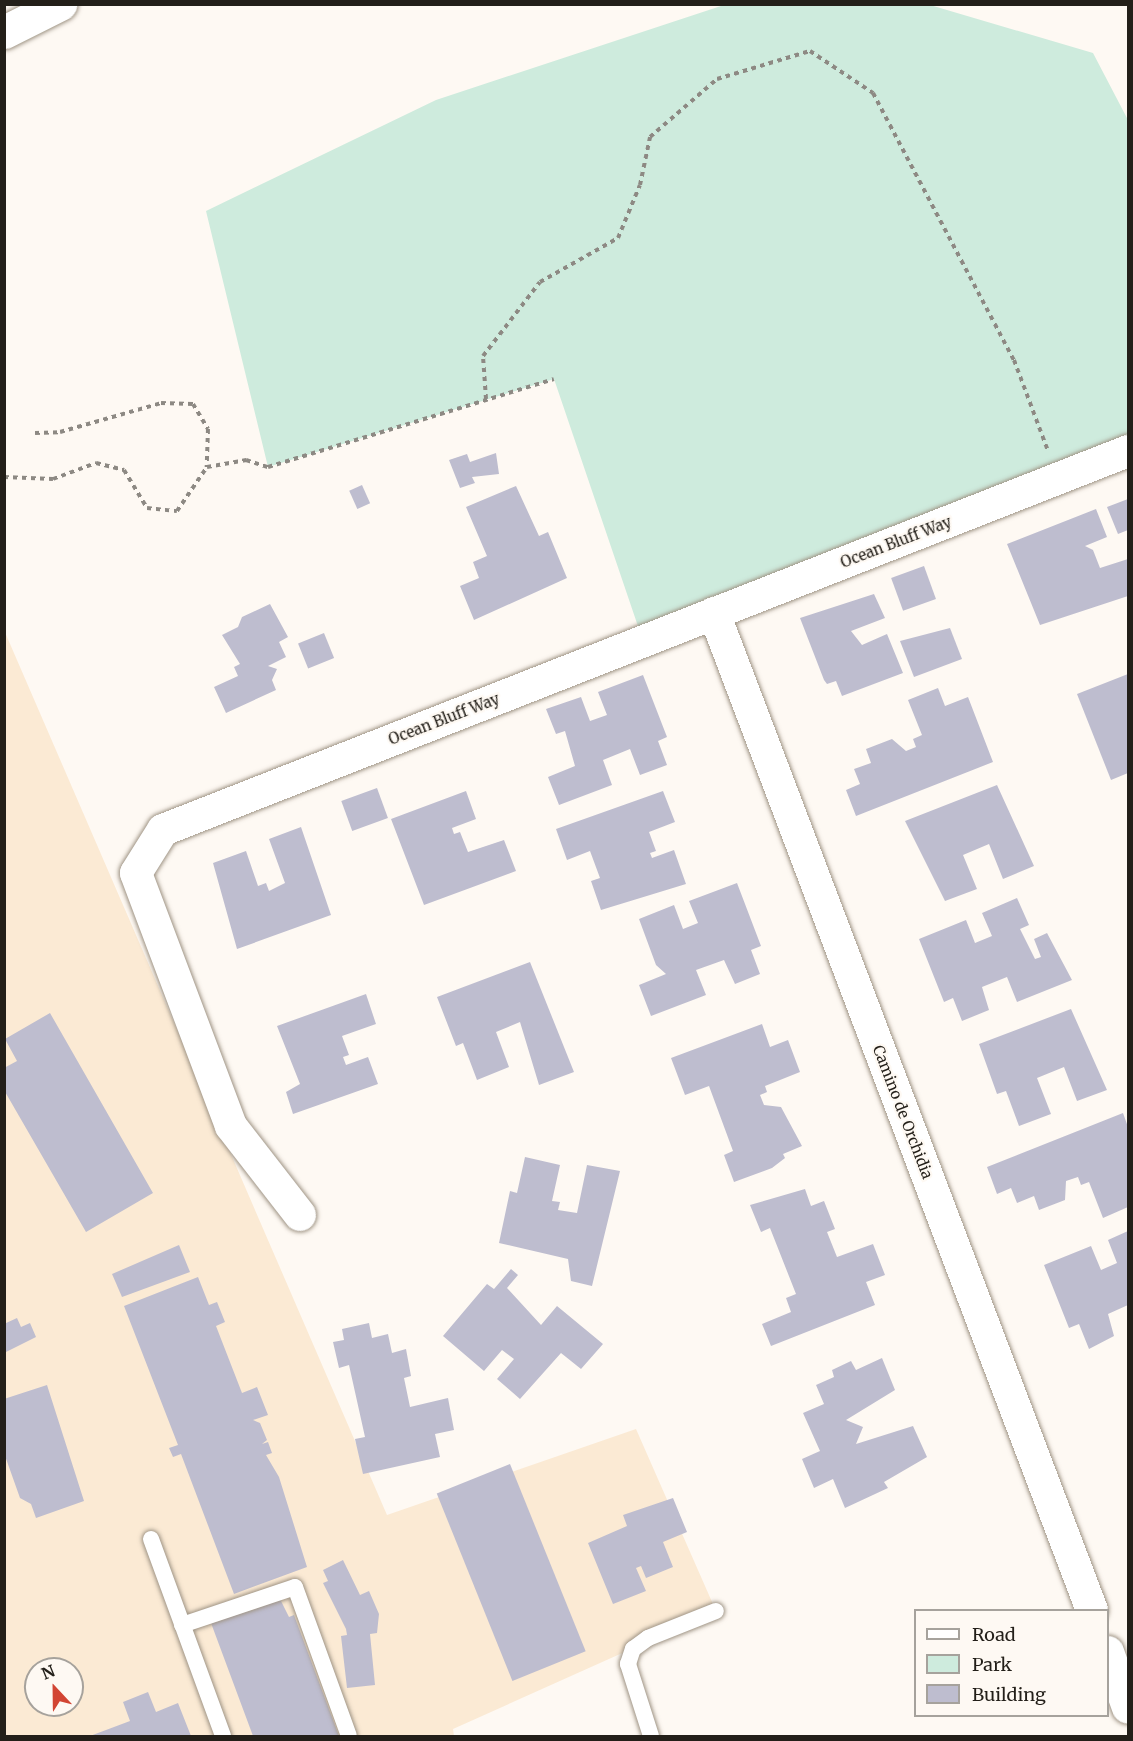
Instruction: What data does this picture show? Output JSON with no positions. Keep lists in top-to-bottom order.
{
  "streets": {
    "street": ["Ocean Bluff Way", "Camino de Orchidia"]
  },
  "crossings": [
    ["Ocean Bluff Way", "Camino de Orchidia"]
  ],
  "legend": ["Road", "Park", "Building"],
  "north": "top"
}
